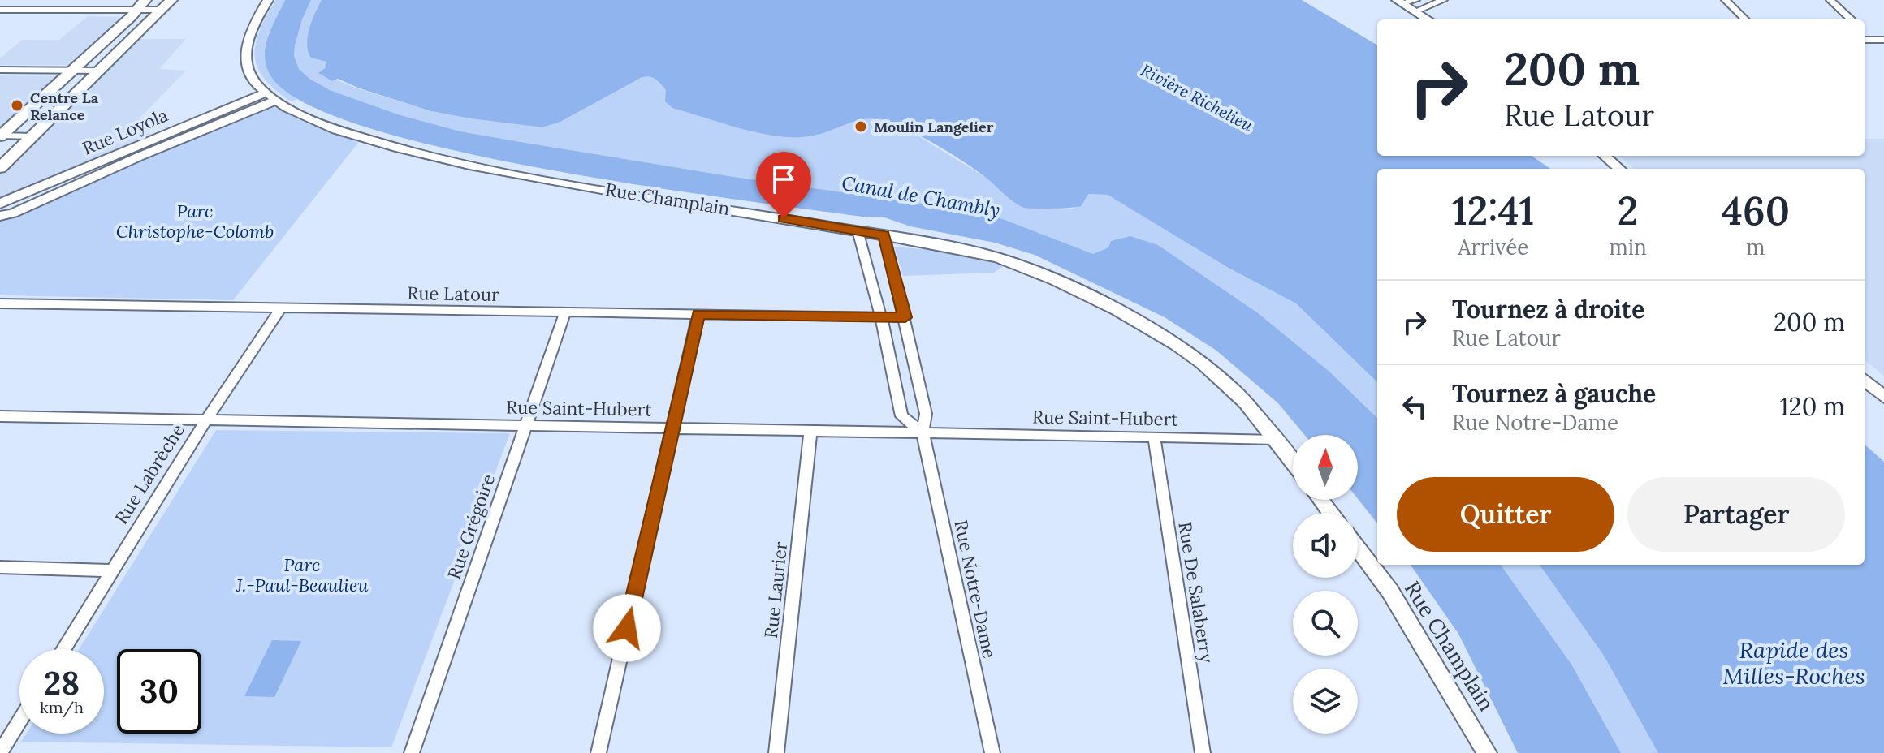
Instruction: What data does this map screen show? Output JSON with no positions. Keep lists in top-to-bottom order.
{
  "streets": {
    "street": [
      "Rue Loyola",
      "Rue Champlain",
      "Rue Latour",
      "Rue Saint-Hubert",
      "Rue Labrèche",
      "Rue Grégoire",
      "Rue Notre-Dame",
      "Rue Laurier",
      "Rue De Salaberry"
    ]
  },
  "crossings": [
    ["Rue Loyola", "Rue Champlain"],
    ["Rue Champlain", "Rue Saint-Hubert"],
    ["Rue Champlain", "Rue Notre-Dame"],
    ["Rue Latour", "Rue Labrèche"],
    ["Rue Latour", "Rue Grégoire"],
    ["Rue Latour", "Rue Notre-Dame"],
    ["Rue Saint-Hubert", "Rue Labrèche"],
    ["Rue Saint-Hubert", "Rue Grégoire"],
    ["Rue Saint-Hubert", "Rue Notre-Dame"],
    ["Rue Saint-Hubert", "Rue Laurier"],
    ["Rue Saint-Hubert", "Rue De Salaberry"]
  ],
  "water": ["Rivière Richelieu", "Canal de Chambly", "Rapide des Milles-Roches"],
  "parks": ["Parc Christophe-Colomb", "Parc J.-Paul-Beaulieu"],
  "places": ["Centre La Relance", "Moulin Langelier"],
  "north": "top",
  "page": {
    "turn": ["200 m", "Rue Latour"],
    "eta": [
      "12:41",
      "Arrivée",
      "2",
      "min",
      "460",
      "m"
    ],
    "list": [
      {
        "name": "Tournez à droite",
        "note": "Rue Latour",
        "value": "200 m"
      },
      {
        "name": "Tournez à gauche",
        "note": "Rue Notre-Dame",
        "value": "120 m"
      }
    ],
    "buttons": ["Quitter", "Partager"],
    "speed": "28 km/h",
    "limit": "30"
  }
}
